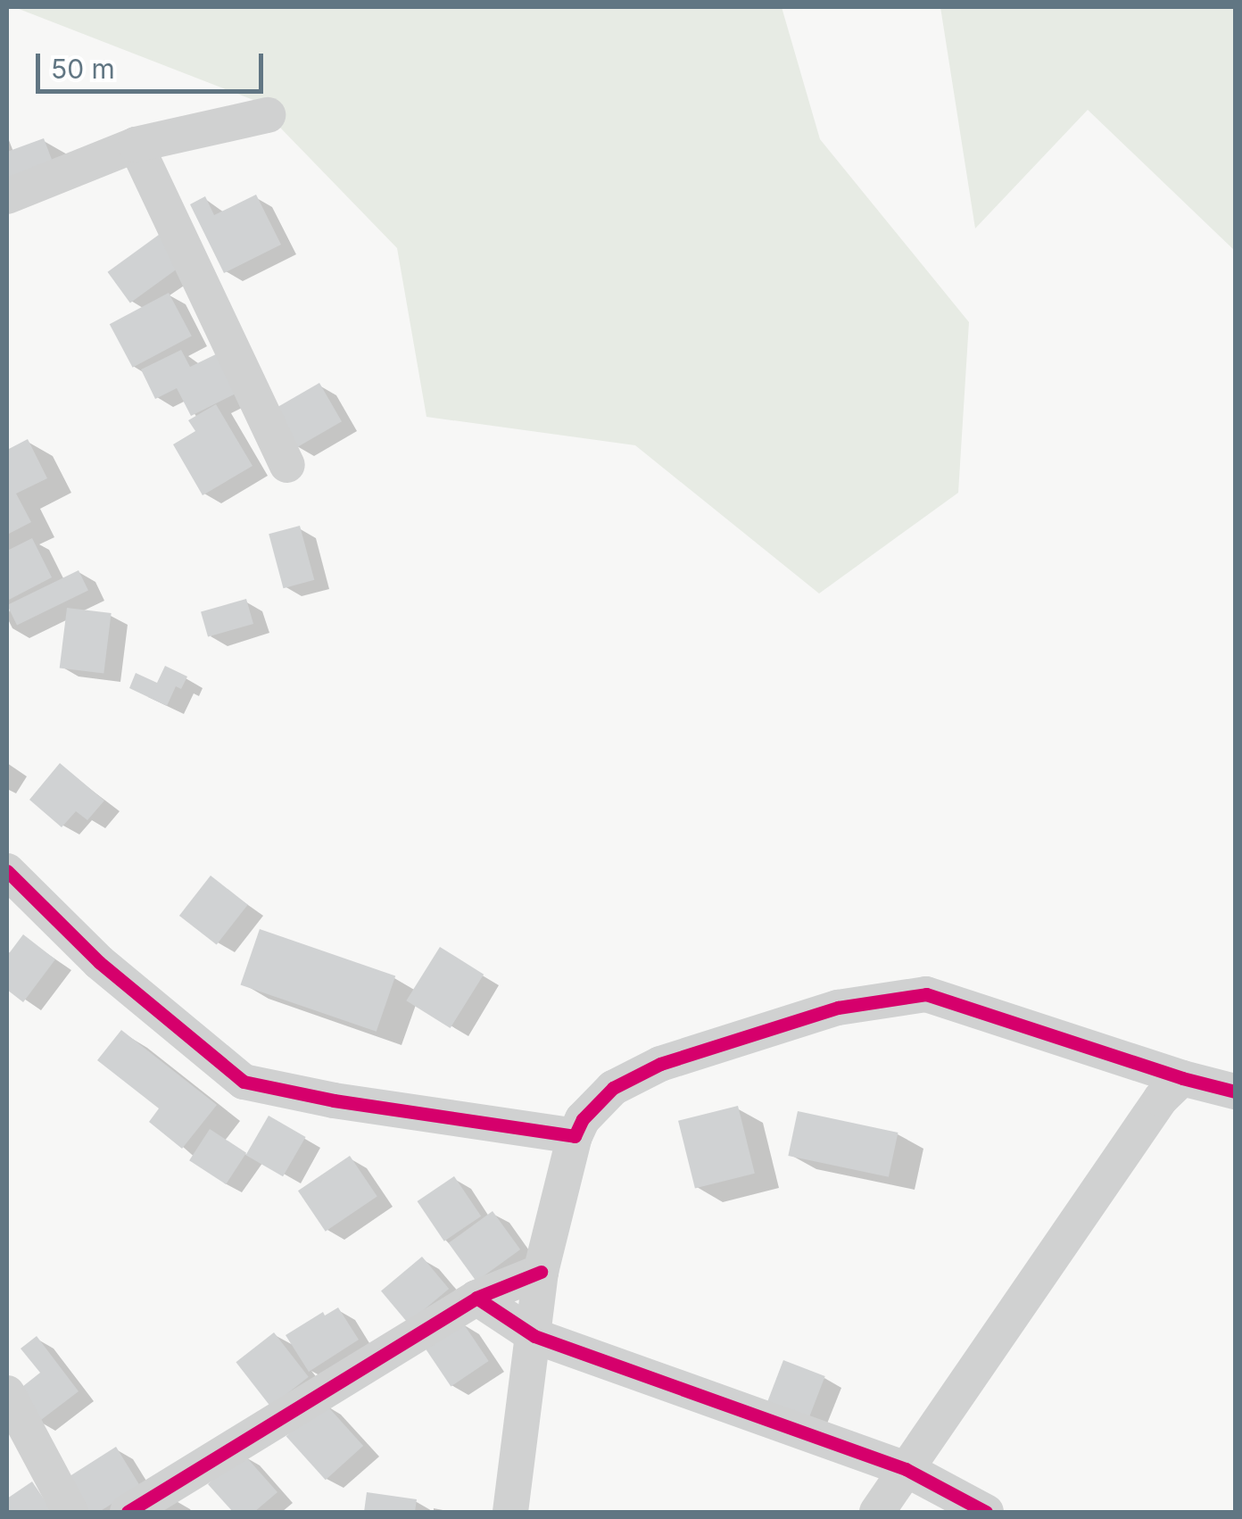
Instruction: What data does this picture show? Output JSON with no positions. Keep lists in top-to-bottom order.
{
  "scale_bar": "50 m"
}
